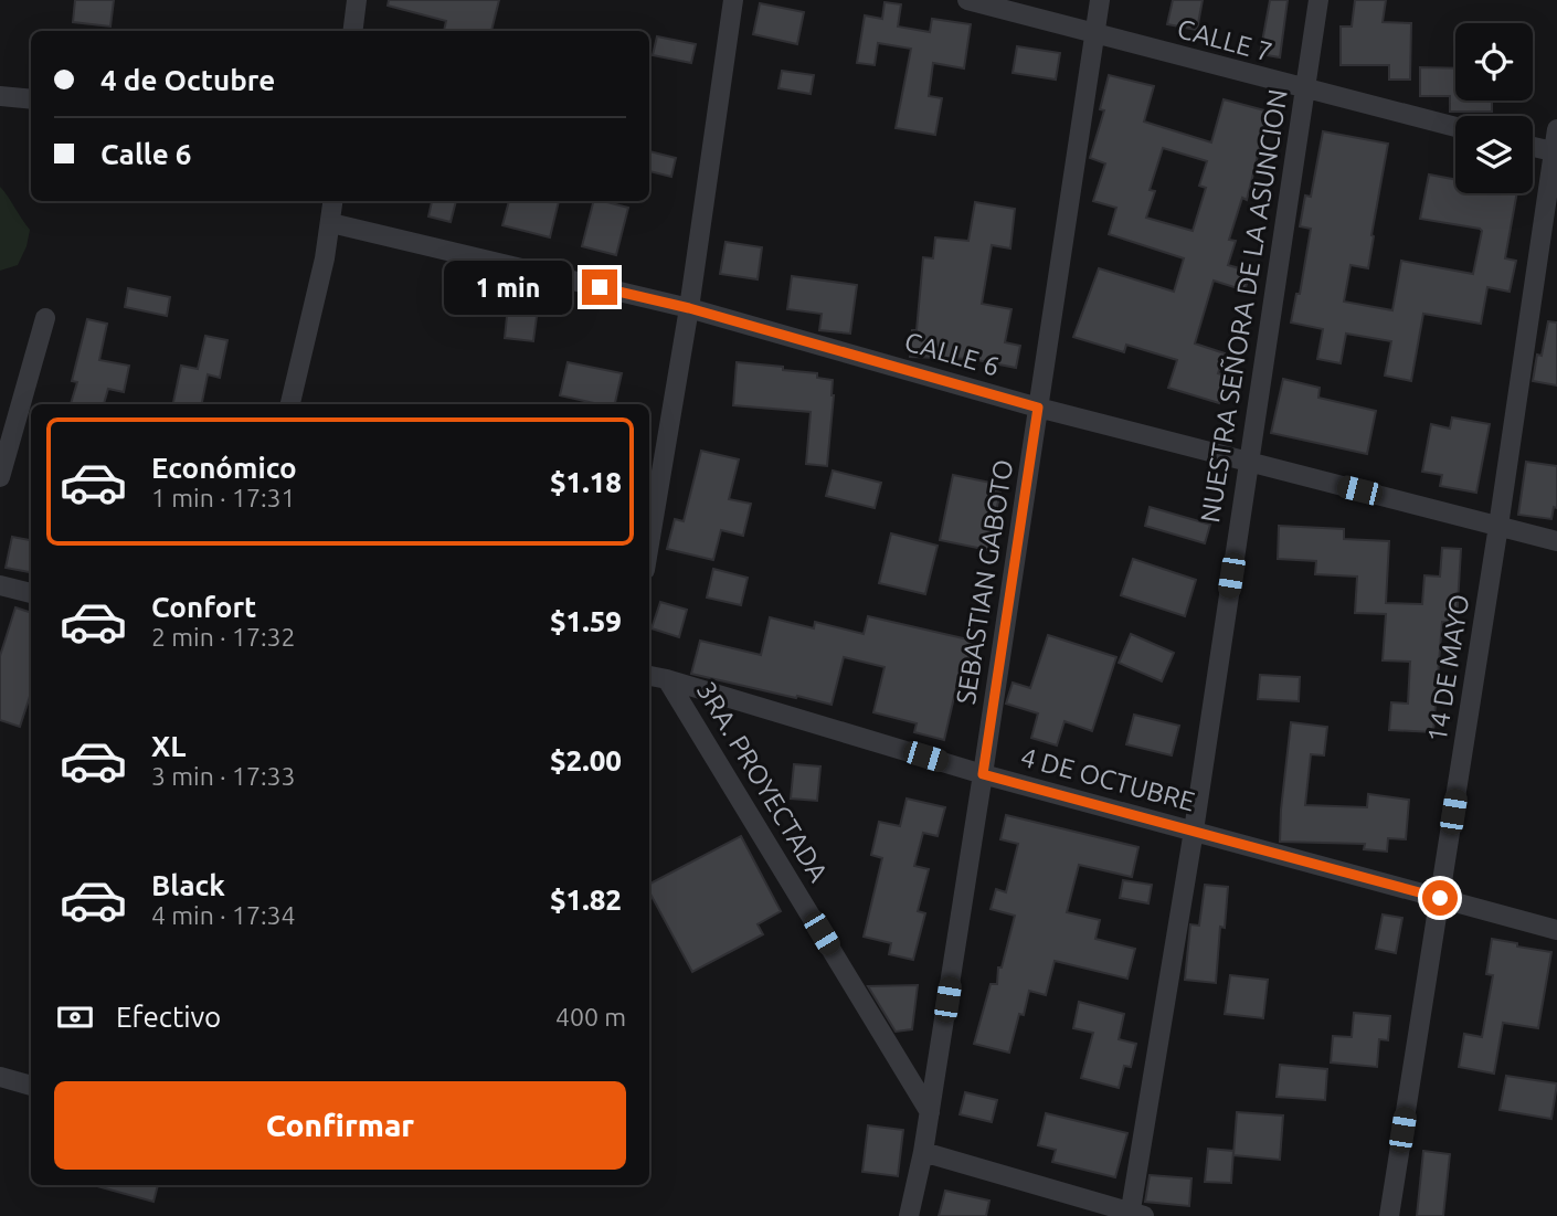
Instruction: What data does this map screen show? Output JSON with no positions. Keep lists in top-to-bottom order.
{
  "streets": {
    "street": [
      "CALLE 7",
      "NUESTRA SEÑORA DE LA ASUNCION",
      "CALLE 6",
      "SEBASTIAN GABOTO",
      "14 DE MAYO",
      "4 DE OCTUBRE",
      "3RA. PROYECTADA"
    ]
  },
  "crossings": [
    ["CALLE 7", "NUESTRA SEÑORA DE LA ASUNCION"],
    ["CALLE 7", "SEBASTIAN GABOTO"],
    ["NUESTRA SEÑORA DE LA ASUNCION", "CALLE 6"],
    ["NUESTRA SEÑORA DE LA ASUNCION", "4 DE OCTUBRE"],
    ["CALLE 6", "SEBASTIAN GABOTO"],
    ["CALLE 6", "14 DE MAYO"],
    ["SEBASTIAN GABOTO", "4 DE OCTUBRE"],
    ["SEBASTIAN GABOTO", "3RA. PROYECTADA"],
    ["14 DE MAYO", "4 DE OCTUBRE"],
    ["4 DE OCTUBRE", "3RA. PROYECTADA"]
  ],
  "page": {
    "banner": ["4 de Octubre", "Calle 6"],
    "bubble": "1 min",
    "list": [
      {
        "name": "Económico",
        "note": "1 min · 17:31",
        "value": "$1.18"
      },
      {
        "name": "Confort",
        "note": "2 min · 17:32",
        "value": "$1.59"
      },
      {
        "name": "XL",
        "note": "3 min · 17:33",
        "value": "$2.00"
      },
      {
        "name": "Black",
        "note": "4 min · 17:34",
        "value": "$1.82"
      }
    ],
    "pay": ["Efectivo", "400 m"],
    "buttons": "Confirmar"
  }
}
